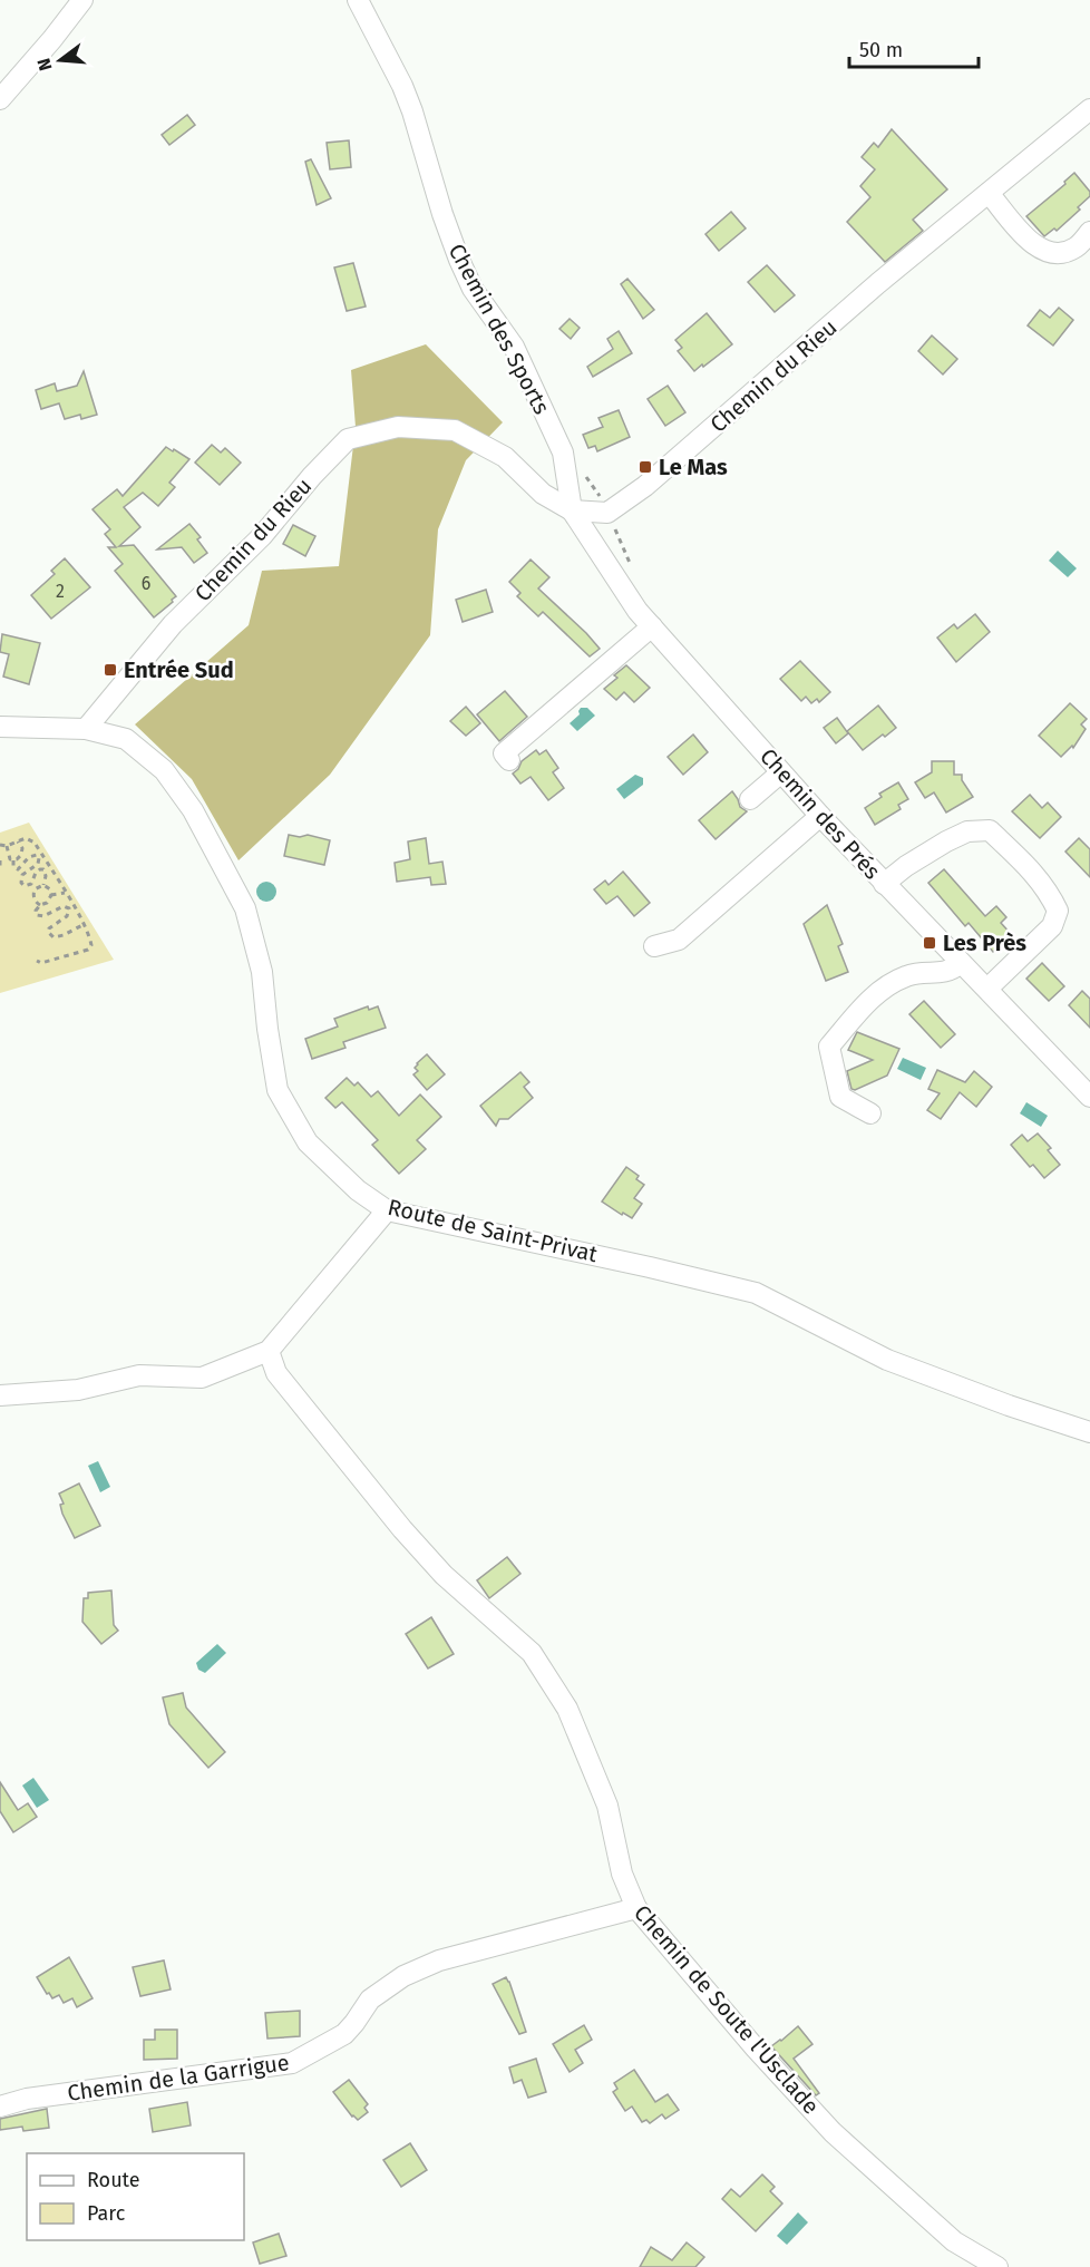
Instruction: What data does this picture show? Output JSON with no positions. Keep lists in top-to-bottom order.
{
  "streets": {
    "street": [
      "Chemin des Sports",
      "Chemin du Rieu",
      "Chemin des Prés",
      "Route de Saint-Privat",
      "Chemin de Soute l'Usclade",
      "Chemin de la Garrigue"
    ]
  },
  "crossings": [
    ["Chemin des Sports", "Chemin du Rieu"],
    ["Chemin des Sports", "Chemin des Prés"],
    ["Chemin du Rieu", "Chemin des Prés"],
    ["Chemin du Rieu", "Route de Saint-Privat"],
    ["Chemin de Soute l'Usclade", "Chemin de la Garrigue"]
  ],
  "places": {
    "transit": ["Le Mas", "Entrée Sud", "Les Près"]
  },
  "house_numbers": ["6", "2"],
  "legend": ["Route", "Parc"],
  "scale_bar": "50 m",
  "north": "left"
}
